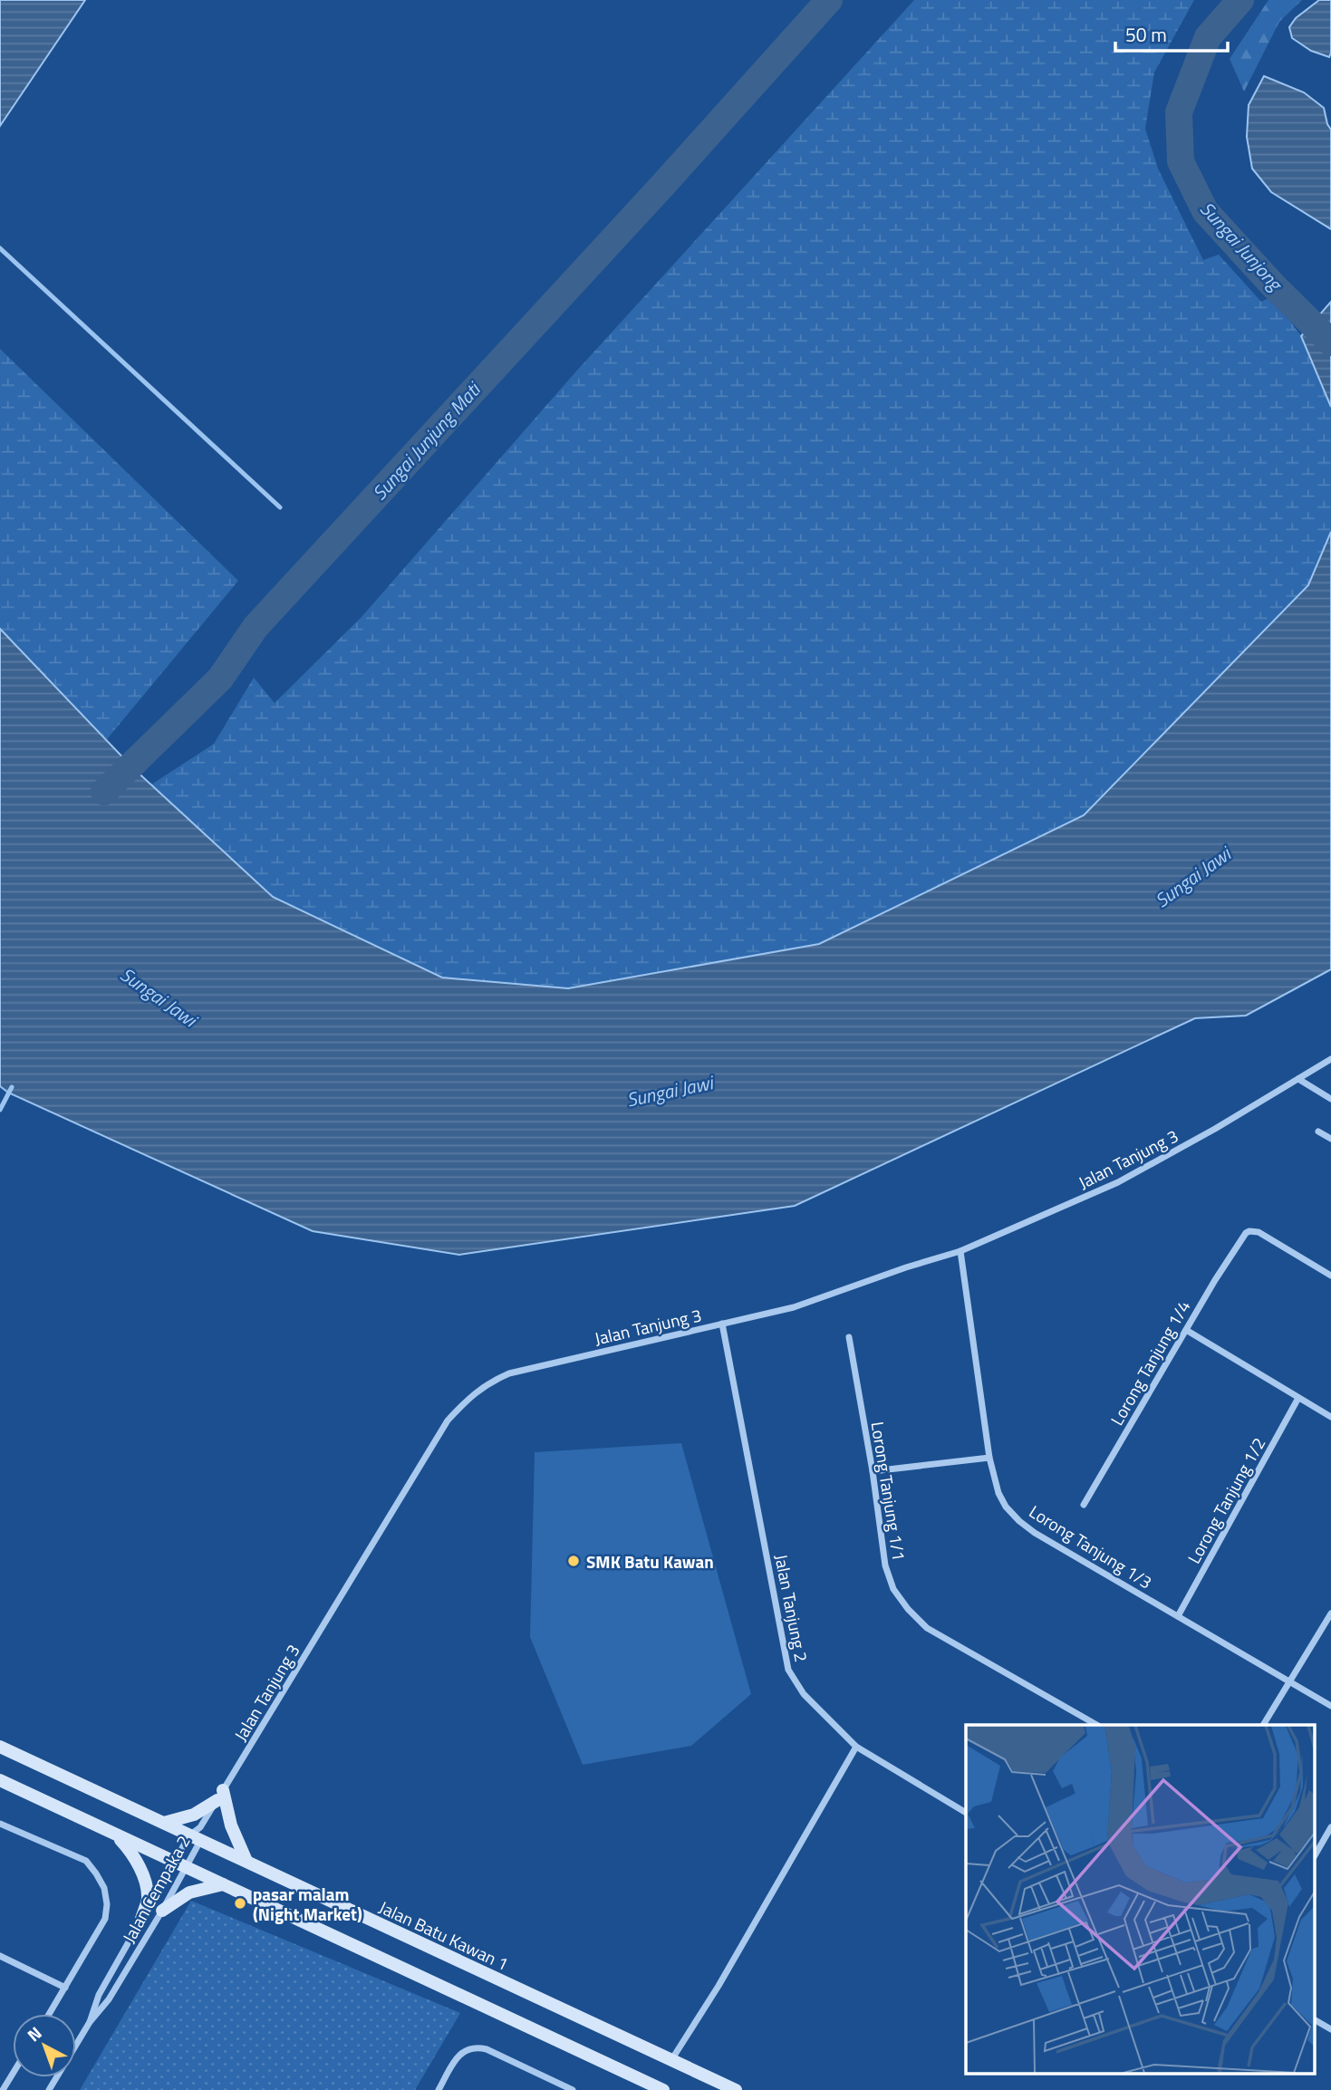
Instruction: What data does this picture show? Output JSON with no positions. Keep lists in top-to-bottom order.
{
  "streets": {
    "street": [
      "Jalan Tanjung 3",
      "Lorong Tanjung 1/4",
      "Lorong Tanjung 1/1",
      "Lorong Tanjung 1/2",
      "Lorong Tanjung 1/3",
      "Jalan Tanjung 2",
      "Jalan Cempaka 2",
      "Jalan Batu Kawan 1"
    ]
  },
  "crossings": [
    ["Jalan Tanjung 3", "Lorong Tanjung 1/3"],
    ["Jalan Tanjung 3", "Jalan Tanjung 2"],
    ["Jalan Tanjung 3", "Jalan Cempaka 2"],
    ["Jalan Tanjung 3", "Jalan Batu Kawan 1"],
    ["Lorong Tanjung 1/2", "Lorong Tanjung 1/3"],
    ["Jalan Cempaka 2", "Jalan Batu Kawan 1"]
  ],
  "water": ["Sungai Junjong", "Sungai Junjung Mati", "Sungai Jawi"],
  "places": ["SMK Batu Kawan", "pasar malam (Night Market)"],
  "scale_bar": "50 m",
  "north": "top left"
}
